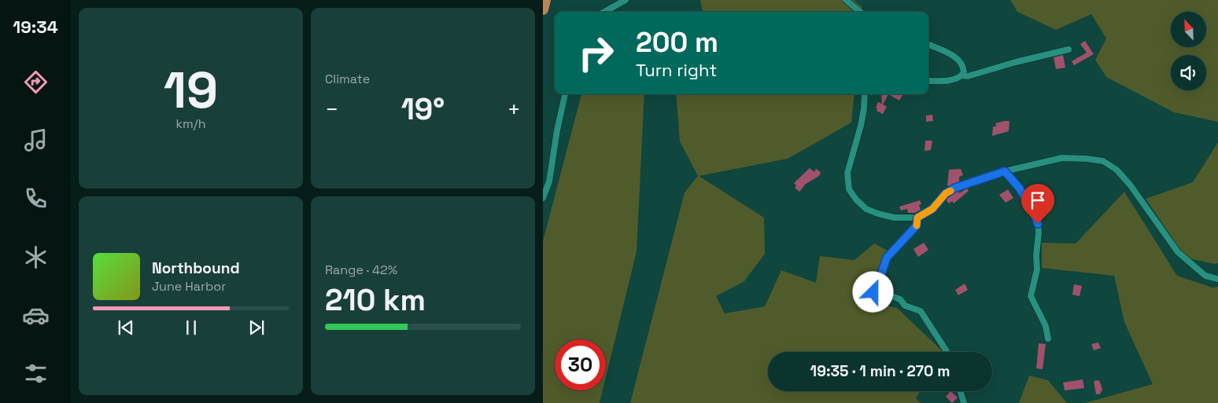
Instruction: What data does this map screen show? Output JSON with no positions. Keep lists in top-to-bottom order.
{
  "north": "top left",
  "page": {
    "tabs": "19:34",
    "tile": [
      ["19", "km/h"],
      "Climate",
      ["Range · 42%", "210 km"]
    ],
    "turn": ["200 m", "Turn right"],
    "heat": ["−", "19°", "+"],
    "song": ["Northbound", "June Harbor"],
    "limit": "30",
    "trip": "19:35 · 1 min · 270 m"
  }
}
